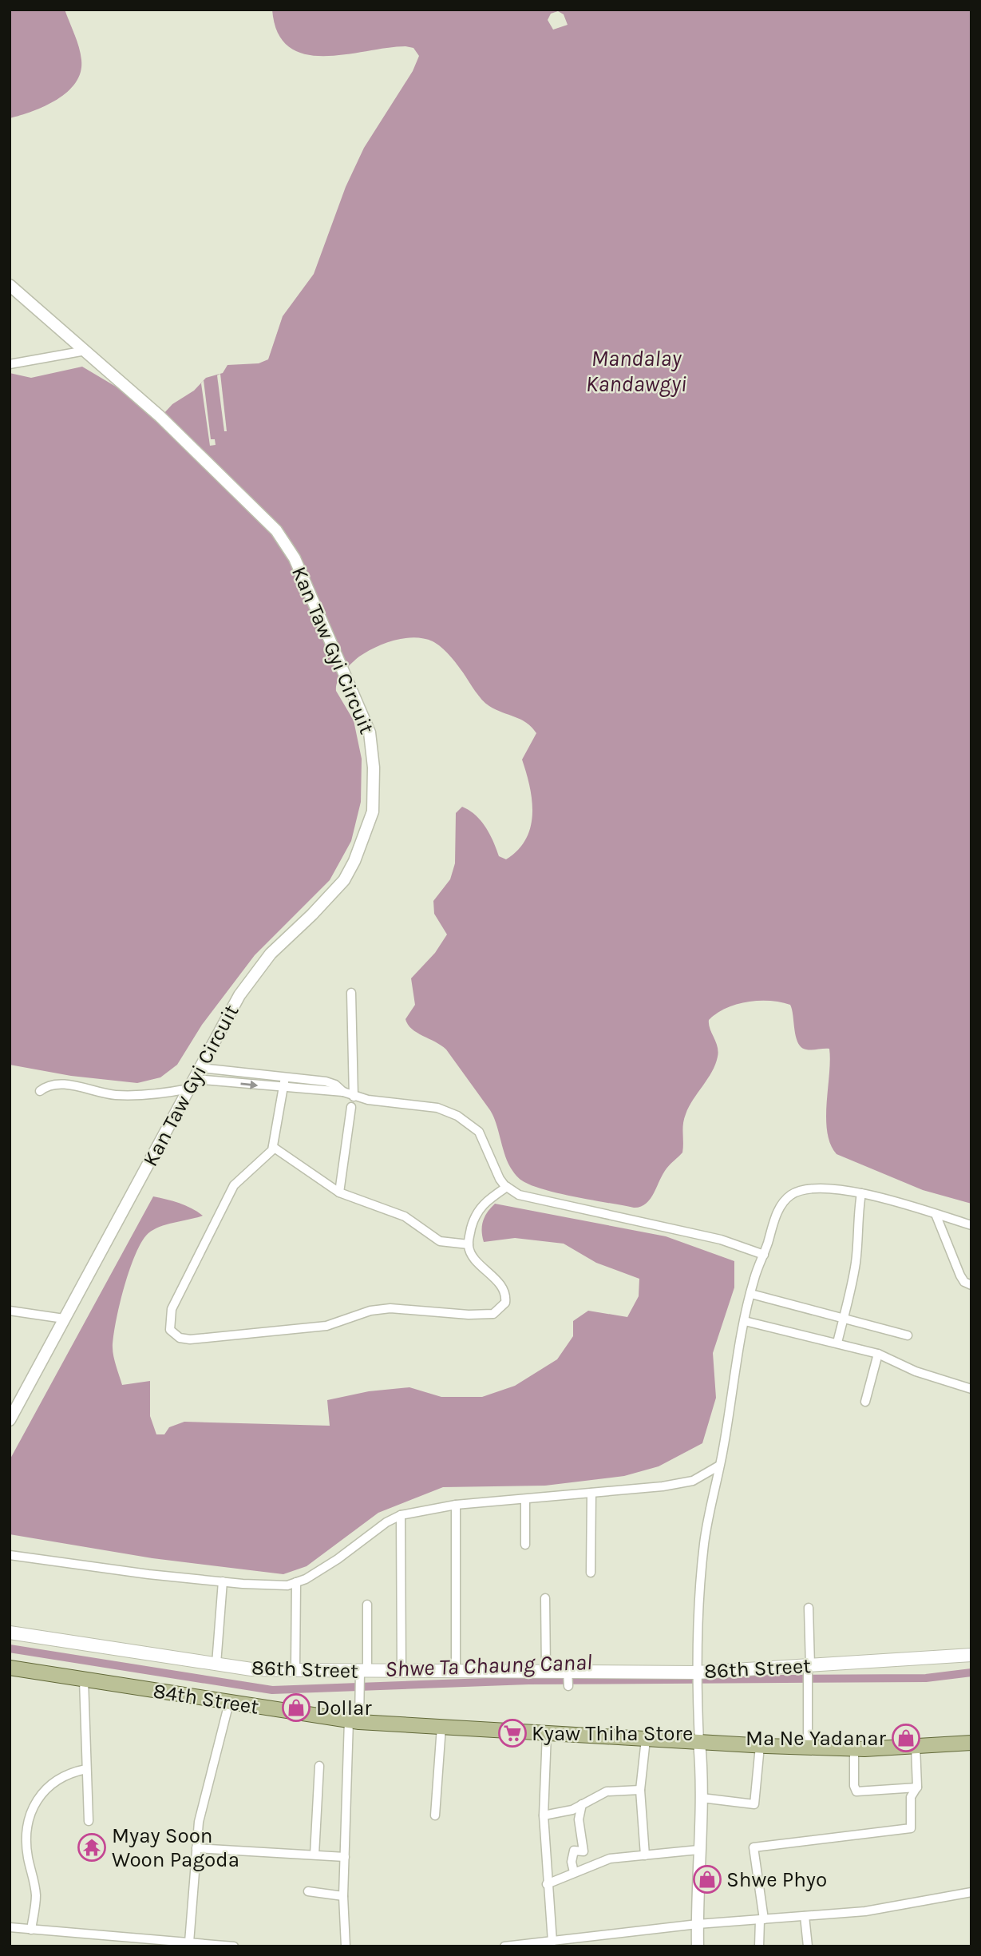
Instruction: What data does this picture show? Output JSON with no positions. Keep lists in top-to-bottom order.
{
  "streets": {
    "main road": ["86th Street", "84th Street"],
    "street": ["Kan Taw Gyi Circuit"]
  },
  "water": ["Mandalay Kandawgyi", "Shwe Ta Chaung Canal"],
  "places": {
    "shop": ["Dollar", "Ma Ne Yadanar", "Shwe Phyo"],
    "supermarket": ["Kyaw Thiha Store"],
    "temple": ["Myay Soon Woon Pagoda"]
  }
}
